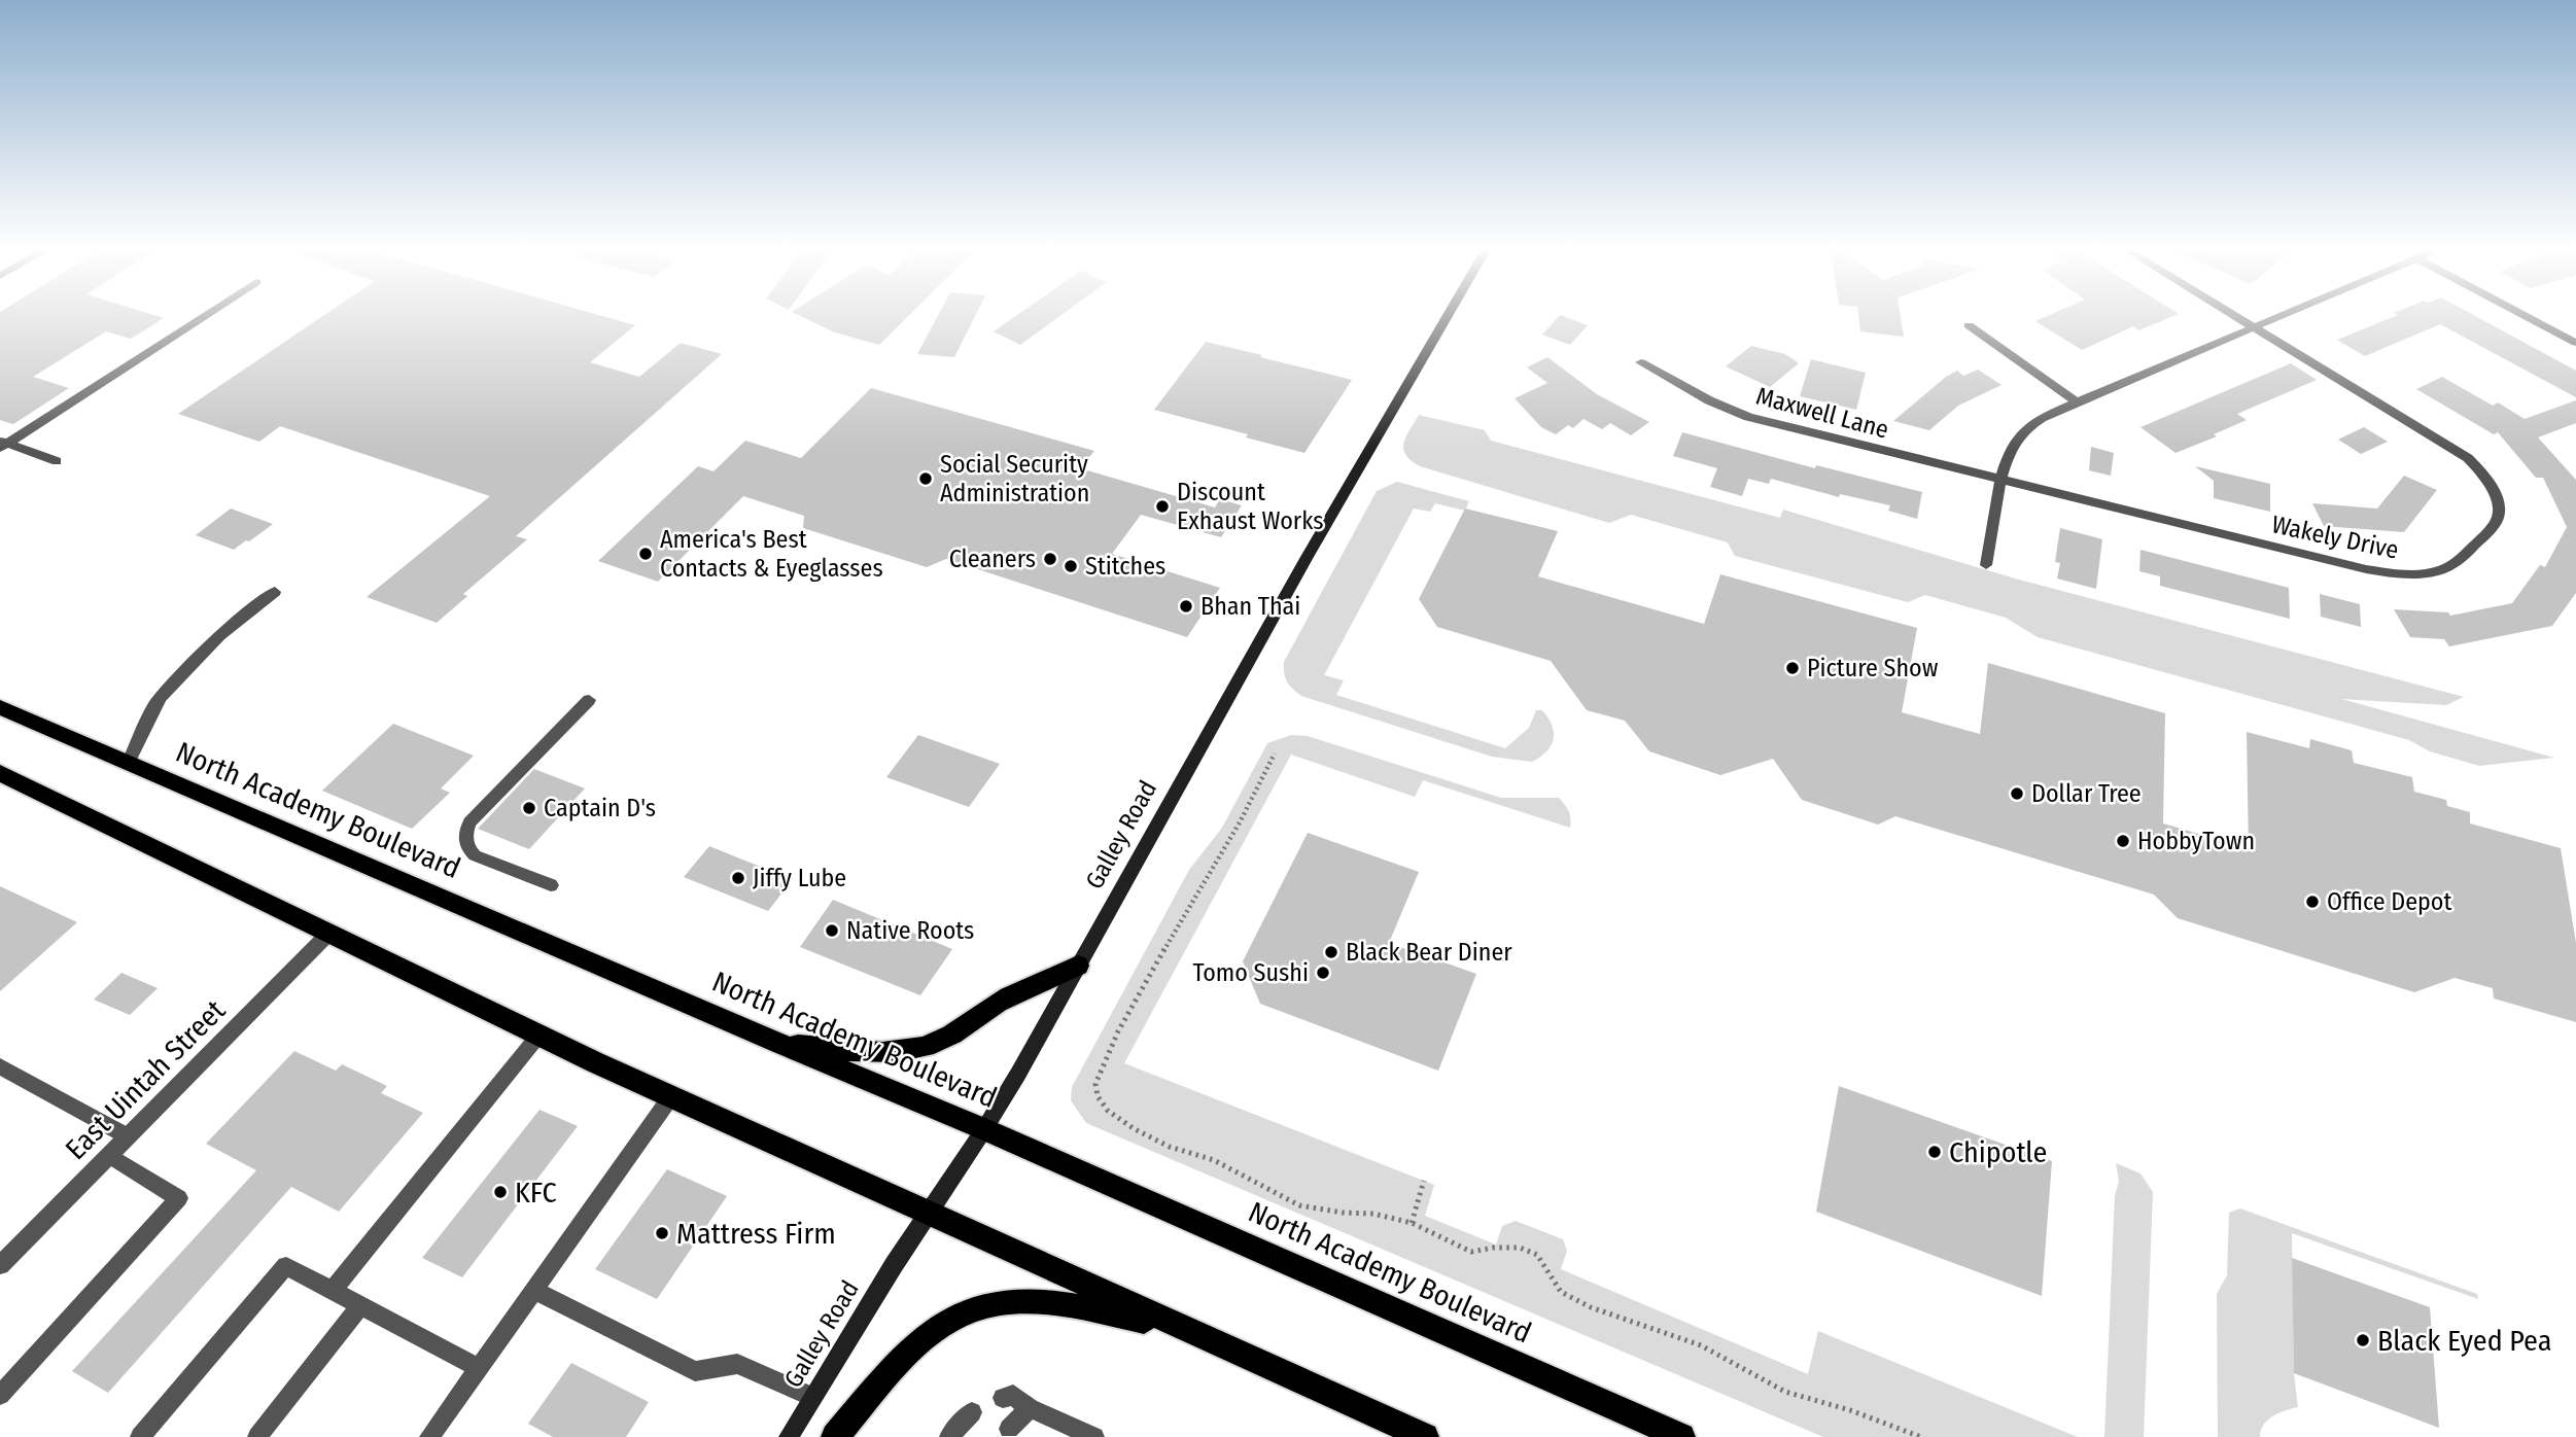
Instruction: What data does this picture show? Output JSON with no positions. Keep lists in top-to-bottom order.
{
  "streets": {
    "highway": ["North Academy Boulevard"],
    "main road": ["Galley Road"],
    "street": ["Maxwell Lane", "Wakely Drive", "East Uintah Street"]
  },
  "crossings": [
    ["Maxwell Lane", "Wakely Drive"],
    ["North Academy Boulevard", "Galley Road"]
  ],
  "places": [
    "Social Security Administration",
    "Discount Exhaust Works",
    "America's Best Contacts & Eyeglasses",
    "Cleaners",
    "Stitches",
    "Bhan Thai",
    "Picture Show",
    "Dollar Tree",
    "Captain D's",
    "HobbyTown",
    "Jiffy Lube",
    "Office Depot",
    "Native Roots",
    "Black Bear Diner",
    "Tomo Sushi",
    "Chipotle",
    "KFC",
    "Mattress Firm",
    "Black Eyed Pea"
  ]
}
